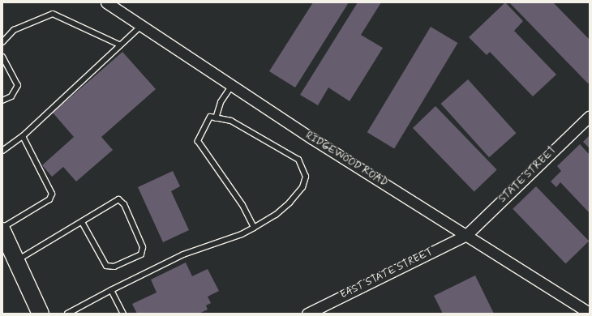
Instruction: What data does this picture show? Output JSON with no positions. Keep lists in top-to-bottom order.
{
  "streets": {
    "street": ["RIDGEWOOD ROAD", "STATE STREET", "EAST STATE STREET"]
  },
  "crossings": [
    ["RIDGEWOOD ROAD", "STATE STREET"],
    ["RIDGEWOOD ROAD", "EAST STATE STREET"],
    ["STATE STREET", "EAST STATE STREET"]
  ]
}
